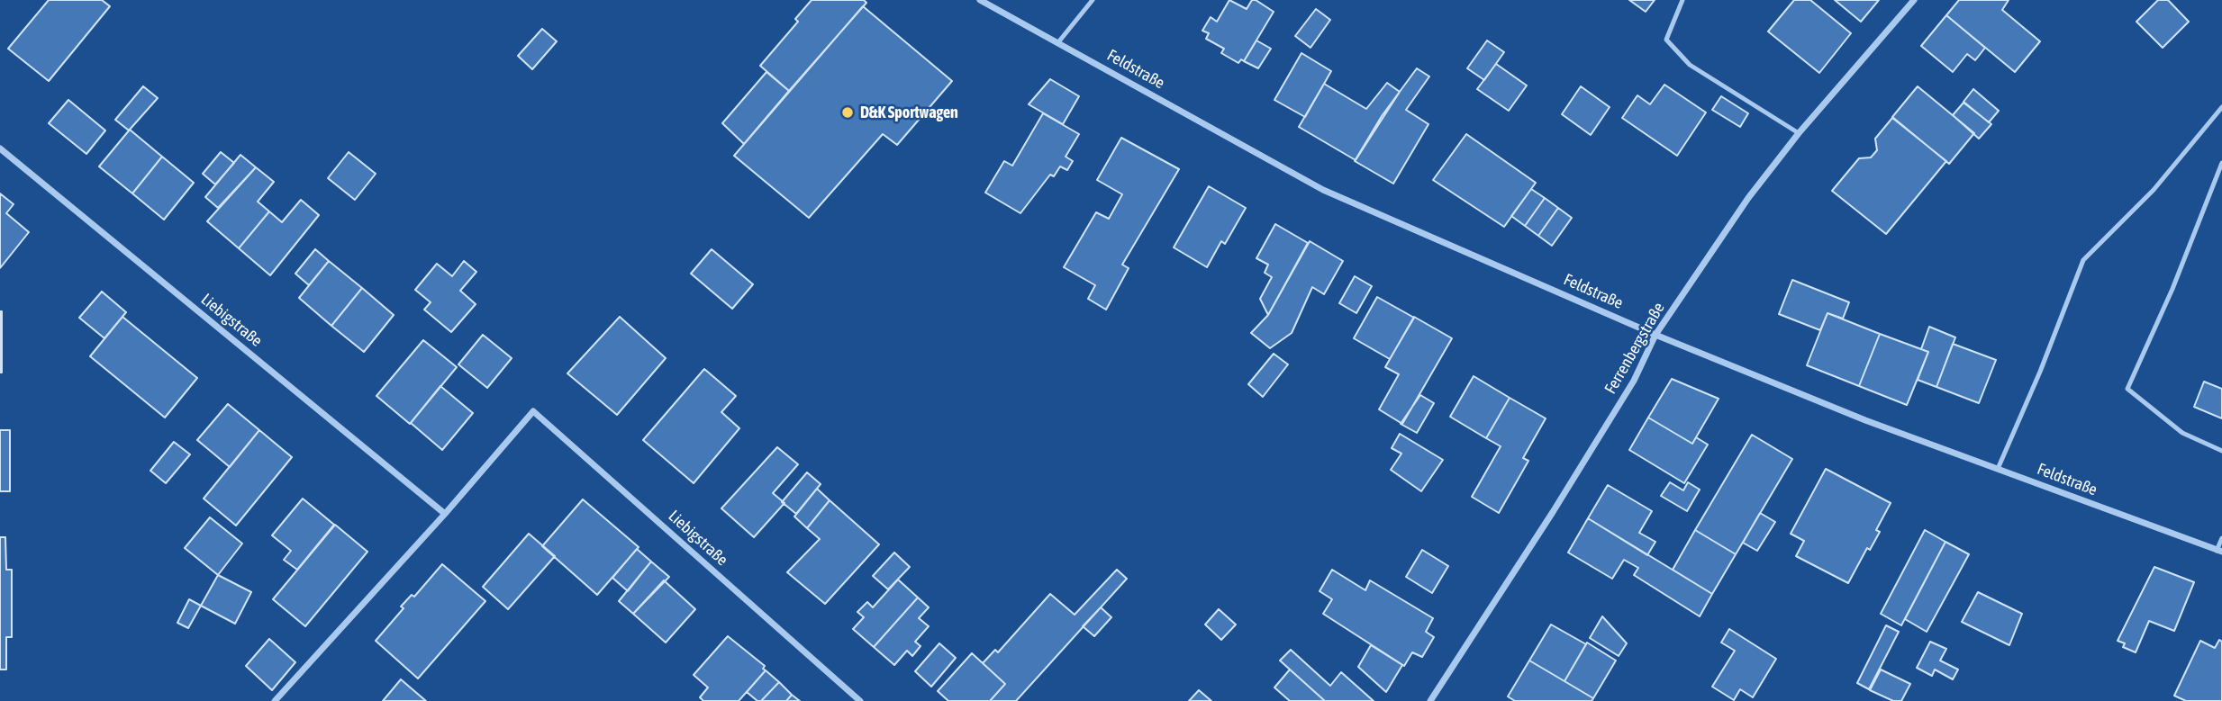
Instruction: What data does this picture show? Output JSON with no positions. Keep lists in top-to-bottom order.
{
  "streets": {
    "street": ["Feldstraße", "Liebigstraße", "Ferrenbergstraße"]
  },
  "crossings": [
    ["Feldstraße", "Ferrenbergstraße"]
  ],
  "places": ["D&K Sportwagen"]
}
